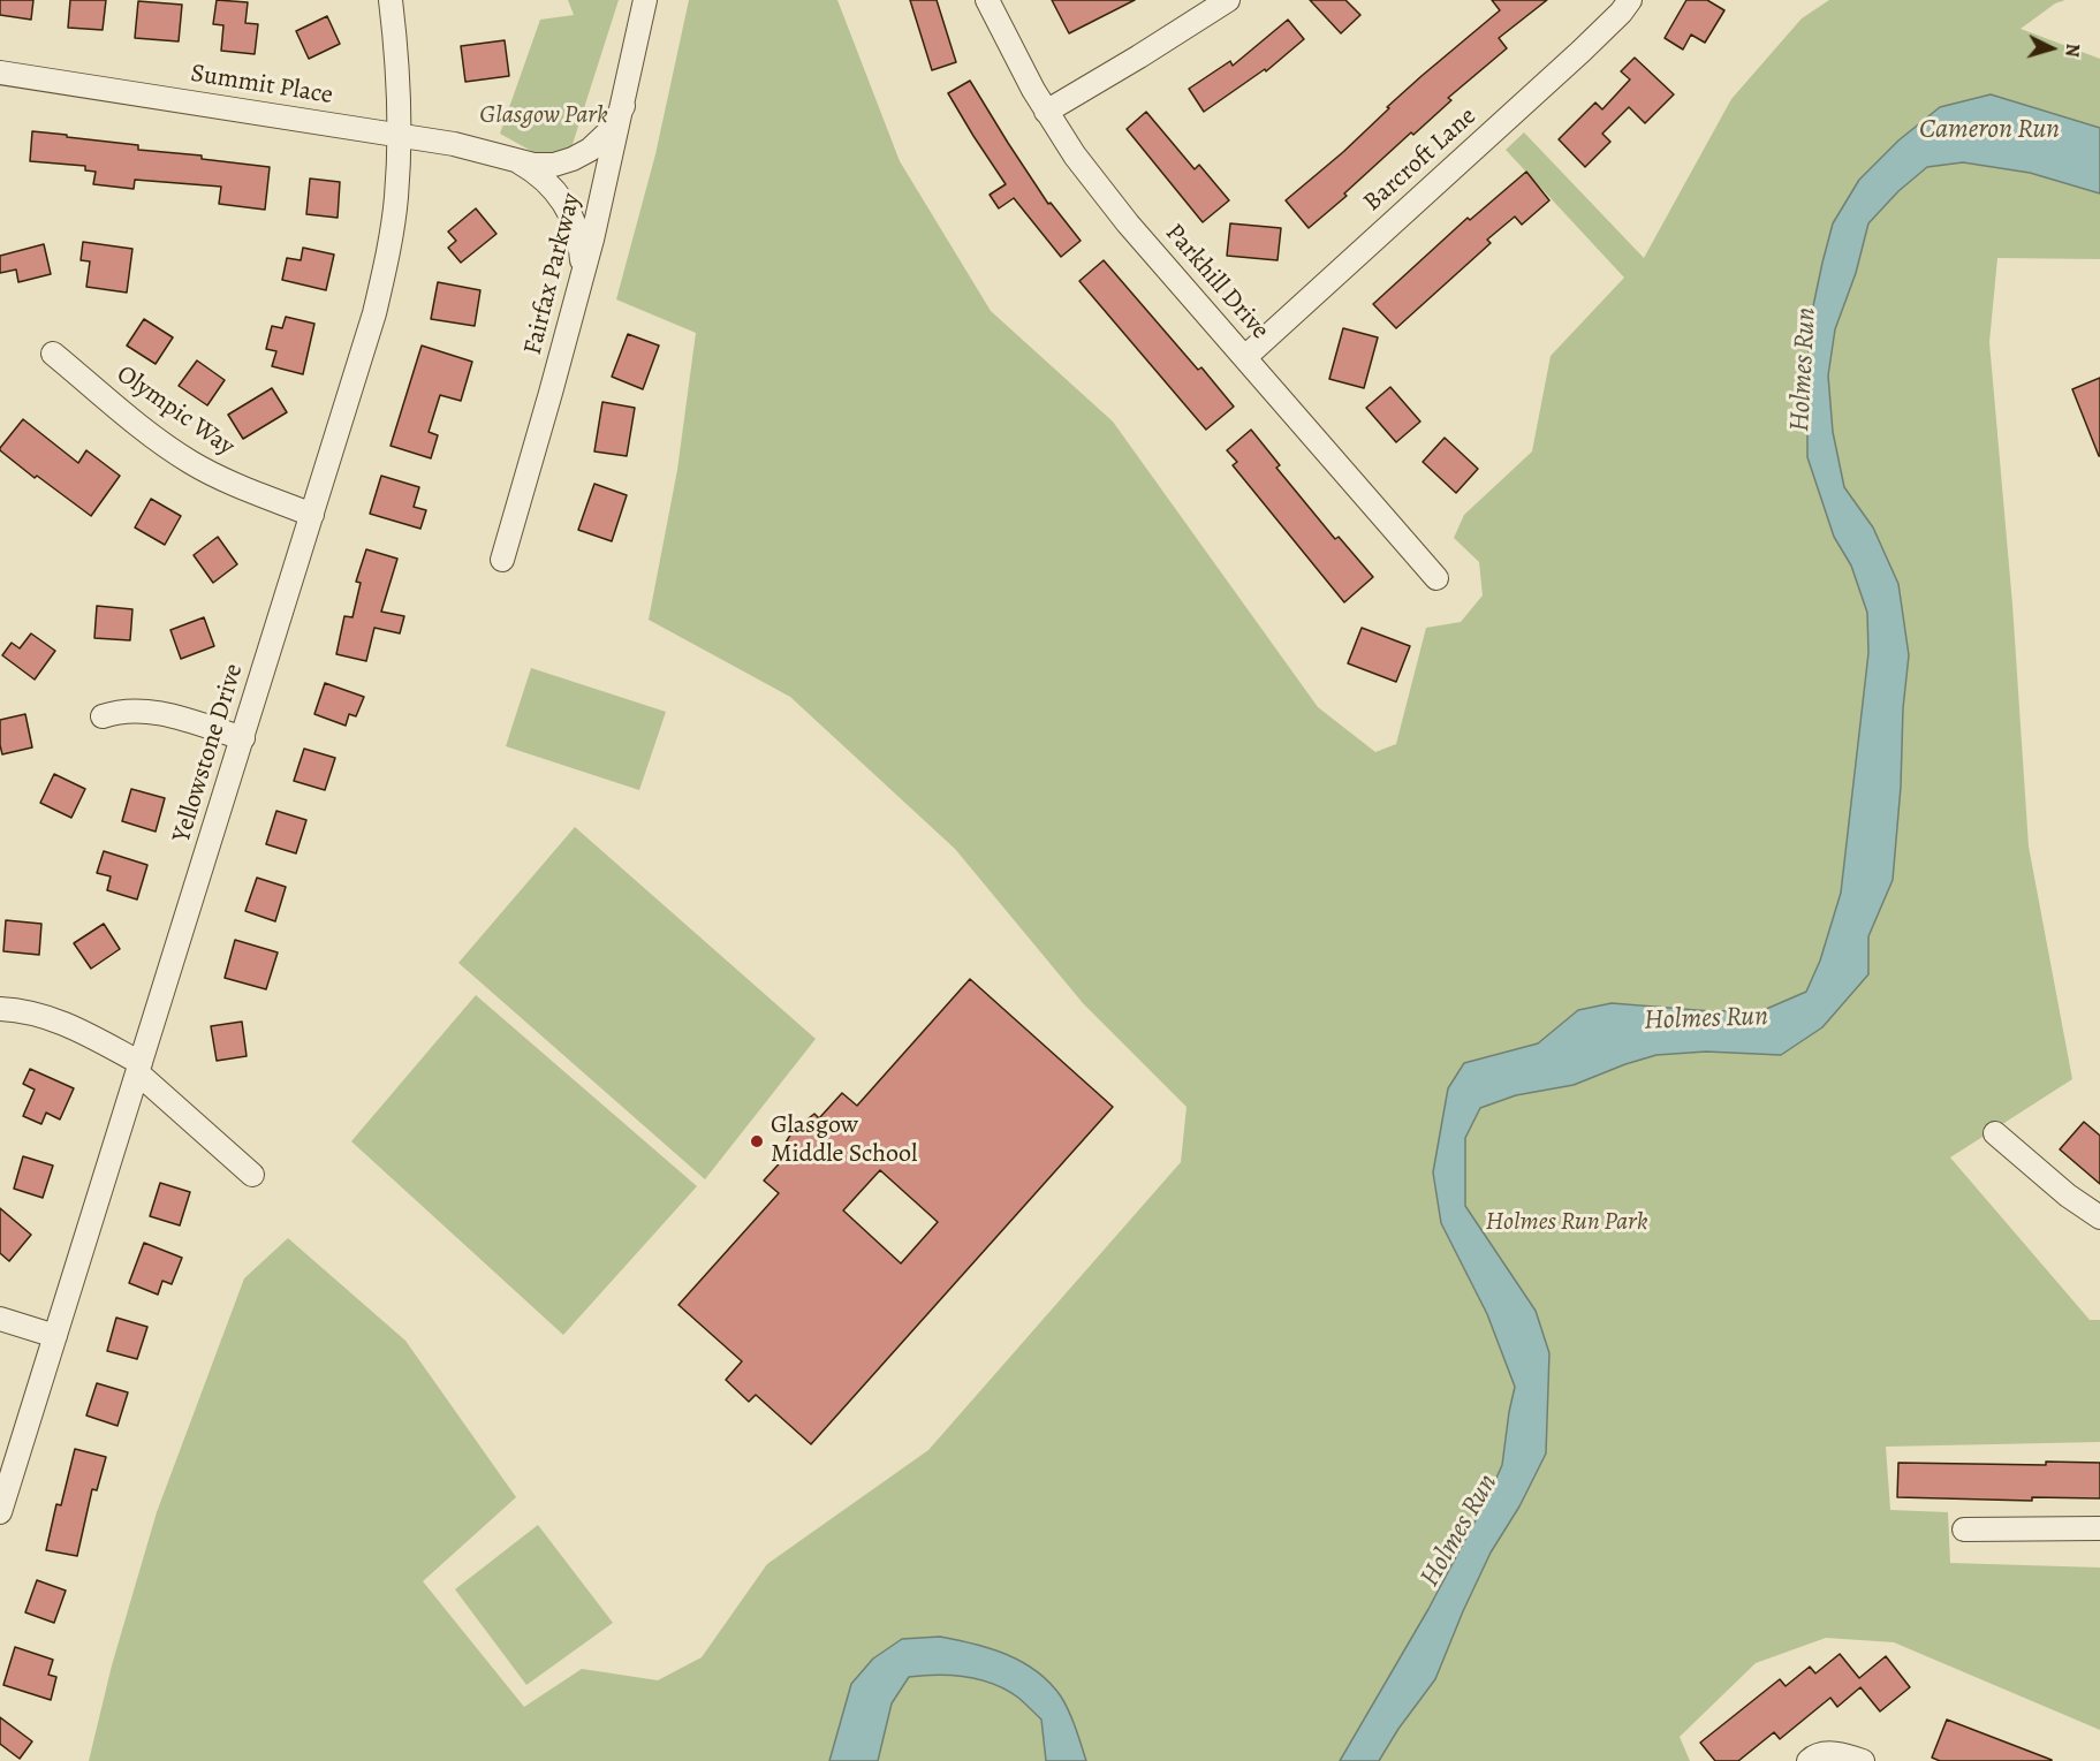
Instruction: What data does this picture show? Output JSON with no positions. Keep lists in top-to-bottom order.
{
  "streets": {
    "street": [
      "Summit Place",
      "Barcroft Lane",
      "Fairfax Parkway",
      "Parkhill Drive",
      "Olympic Way",
      "Yellowstone Drive"
    ]
  },
  "crossings": [
    ["Summit Place", "Fairfax Parkway"],
    ["Summit Place", "Yellowstone Drive"],
    ["Barcroft Lane", "Parkhill Drive"],
    ["Olympic Way", "Yellowstone Drive"]
  ],
  "water": ["Cameron Run", "Holmes Run"],
  "parks": ["Glasgow Park", "Holmes Run Park"],
  "places": ["Glasgow Middle School"],
  "north": "right"
}
